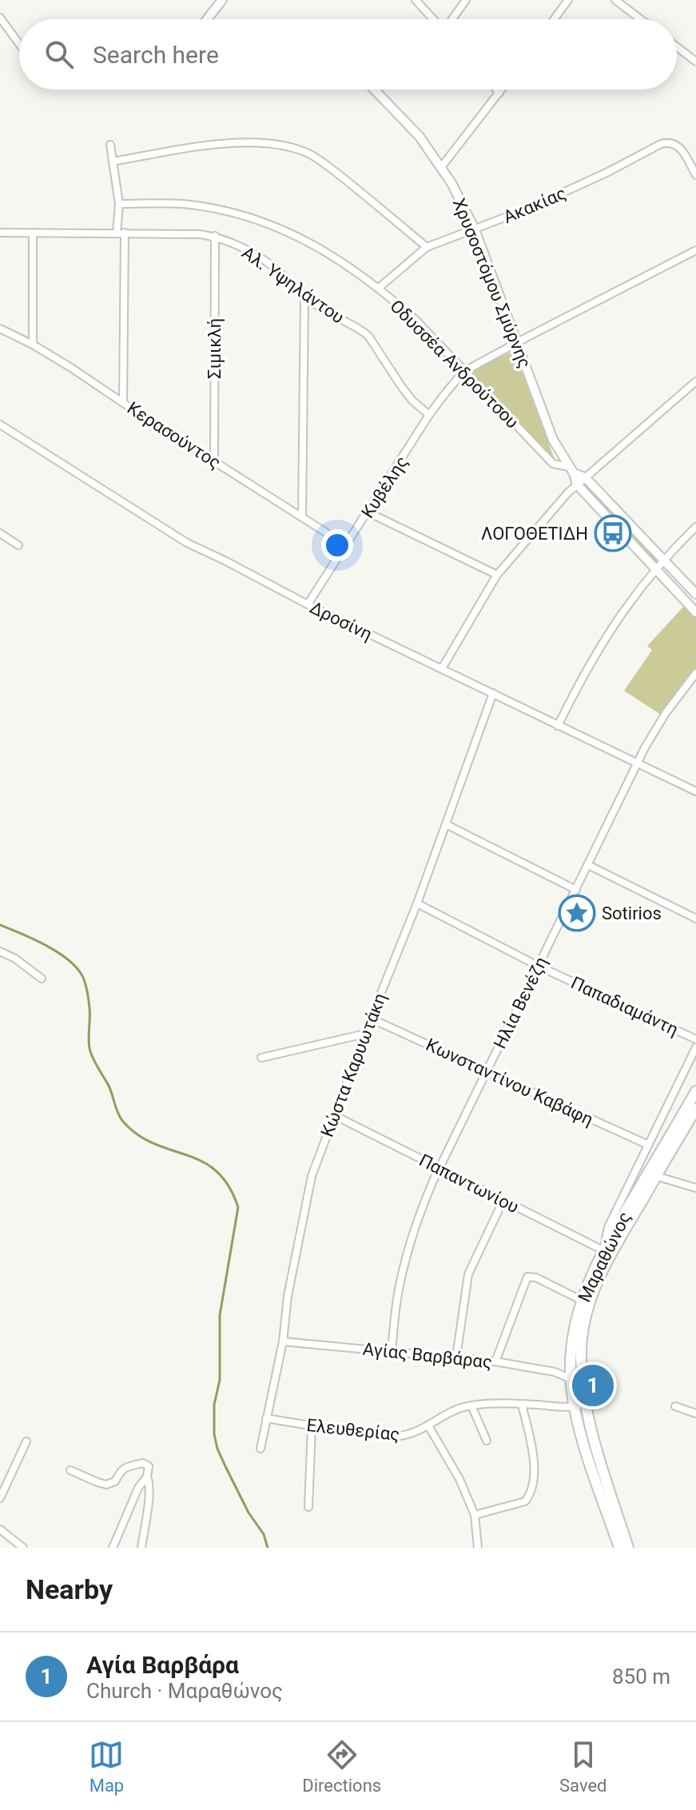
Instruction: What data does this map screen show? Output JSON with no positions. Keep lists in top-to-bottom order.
{
  "streets": {
    "main road": ["Μαραθώνος"],
    "street": [
      "Ακακίας",
      "Χρυσοστόμου Σμύρνης",
      "Αλ. Υψηλάντου",
      "Σιμικλή",
      "Οδυσσέα Ανδρούτσου",
      "Κερασούντος",
      "Κυβέλης",
      "Δροσίνη",
      "Ηλία Βενέζη",
      "Παπαδιαμάντη",
      "Κώστα Καρυωτάκη",
      "Κωνσταντίνου Καβάφη",
      "Παπαντωνίου",
      "Αγίας Βαρβάρας",
      "Ελευθερίας"
    ]
  },
  "crossings": [
    ["Ακακίας", "Χρυσοστόμου Σμύρνης"],
    ["Ακακίας", "Οδυσσέα Ανδρούτσου"],
    ["Χρυσοστόμου Σμύρνης", "Οδυσσέα Ανδρούτσου"],
    ["Αλ. Υψηλάντου", "Σιμικλή"],
    ["Αλ. Υψηλάντου", "Κυβέλης"],
    ["Σιμικλή", "Κερασούντος"],
    ["Οδυσσέα Ανδρούτσου", "Κυβέλης"],
    ["Κερασούντος", "Κυβέλης"],
    ["Κυβέλης", "Δροσίνη"],
    ["Δροσίνη", "Ηλία Βενέζη"],
    ["Δροσίνη", "Κώστα Καρυωτάκη"],
    ["Ηλία Βενέζη", "Παπαδιαμάντη"],
    ["Ηλία Βενέζη", "Κωνσταντίνου Καβάφη"],
    ["Ηλία Βενέζη", "Παπαντωνίου"],
    ["Ηλία Βενέζη", "Αγίας Βαρβάρας"],
    ["Παπαδιαμάντη", "Κώστα Καρυωτάκη"],
    ["Κώστα Καρυωτάκη", "Κωνσταντίνου Καβάφη"],
    ["Κώστα Καρυωτάκη", "Παπαντωνίου"],
    ["Κώστα Καρυωτάκη", "Αγίας Βαρβάρας"],
    ["Κώστα Καρυωτάκη", "Ελευθερίας"],
    ["Παπαντωνίου", "Μαραθώνος"],
    ["Μαραθώνος", "Αγίας Βαρβάρας"],
    ["Μαραθώνος", "Ελευθερίας"]
  ],
  "places": {
    "bus stop": ["ΛΟΓΟΘΕΤΙΔΗ"],
    "place": ["Sotirios"]
  },
  "page": {
    "search": "Search here",
    "pins": "1",
    "heading": "Nearby",
    "list": [
      {
        "mark": "1",
        "name": "Αγία Βαρβάρα",
        "note": "Church · Μαραθώνος",
        "value": "850 m"
      }
    ],
    "nav": ["Map", "Directions", "Saved"]
  }
}
